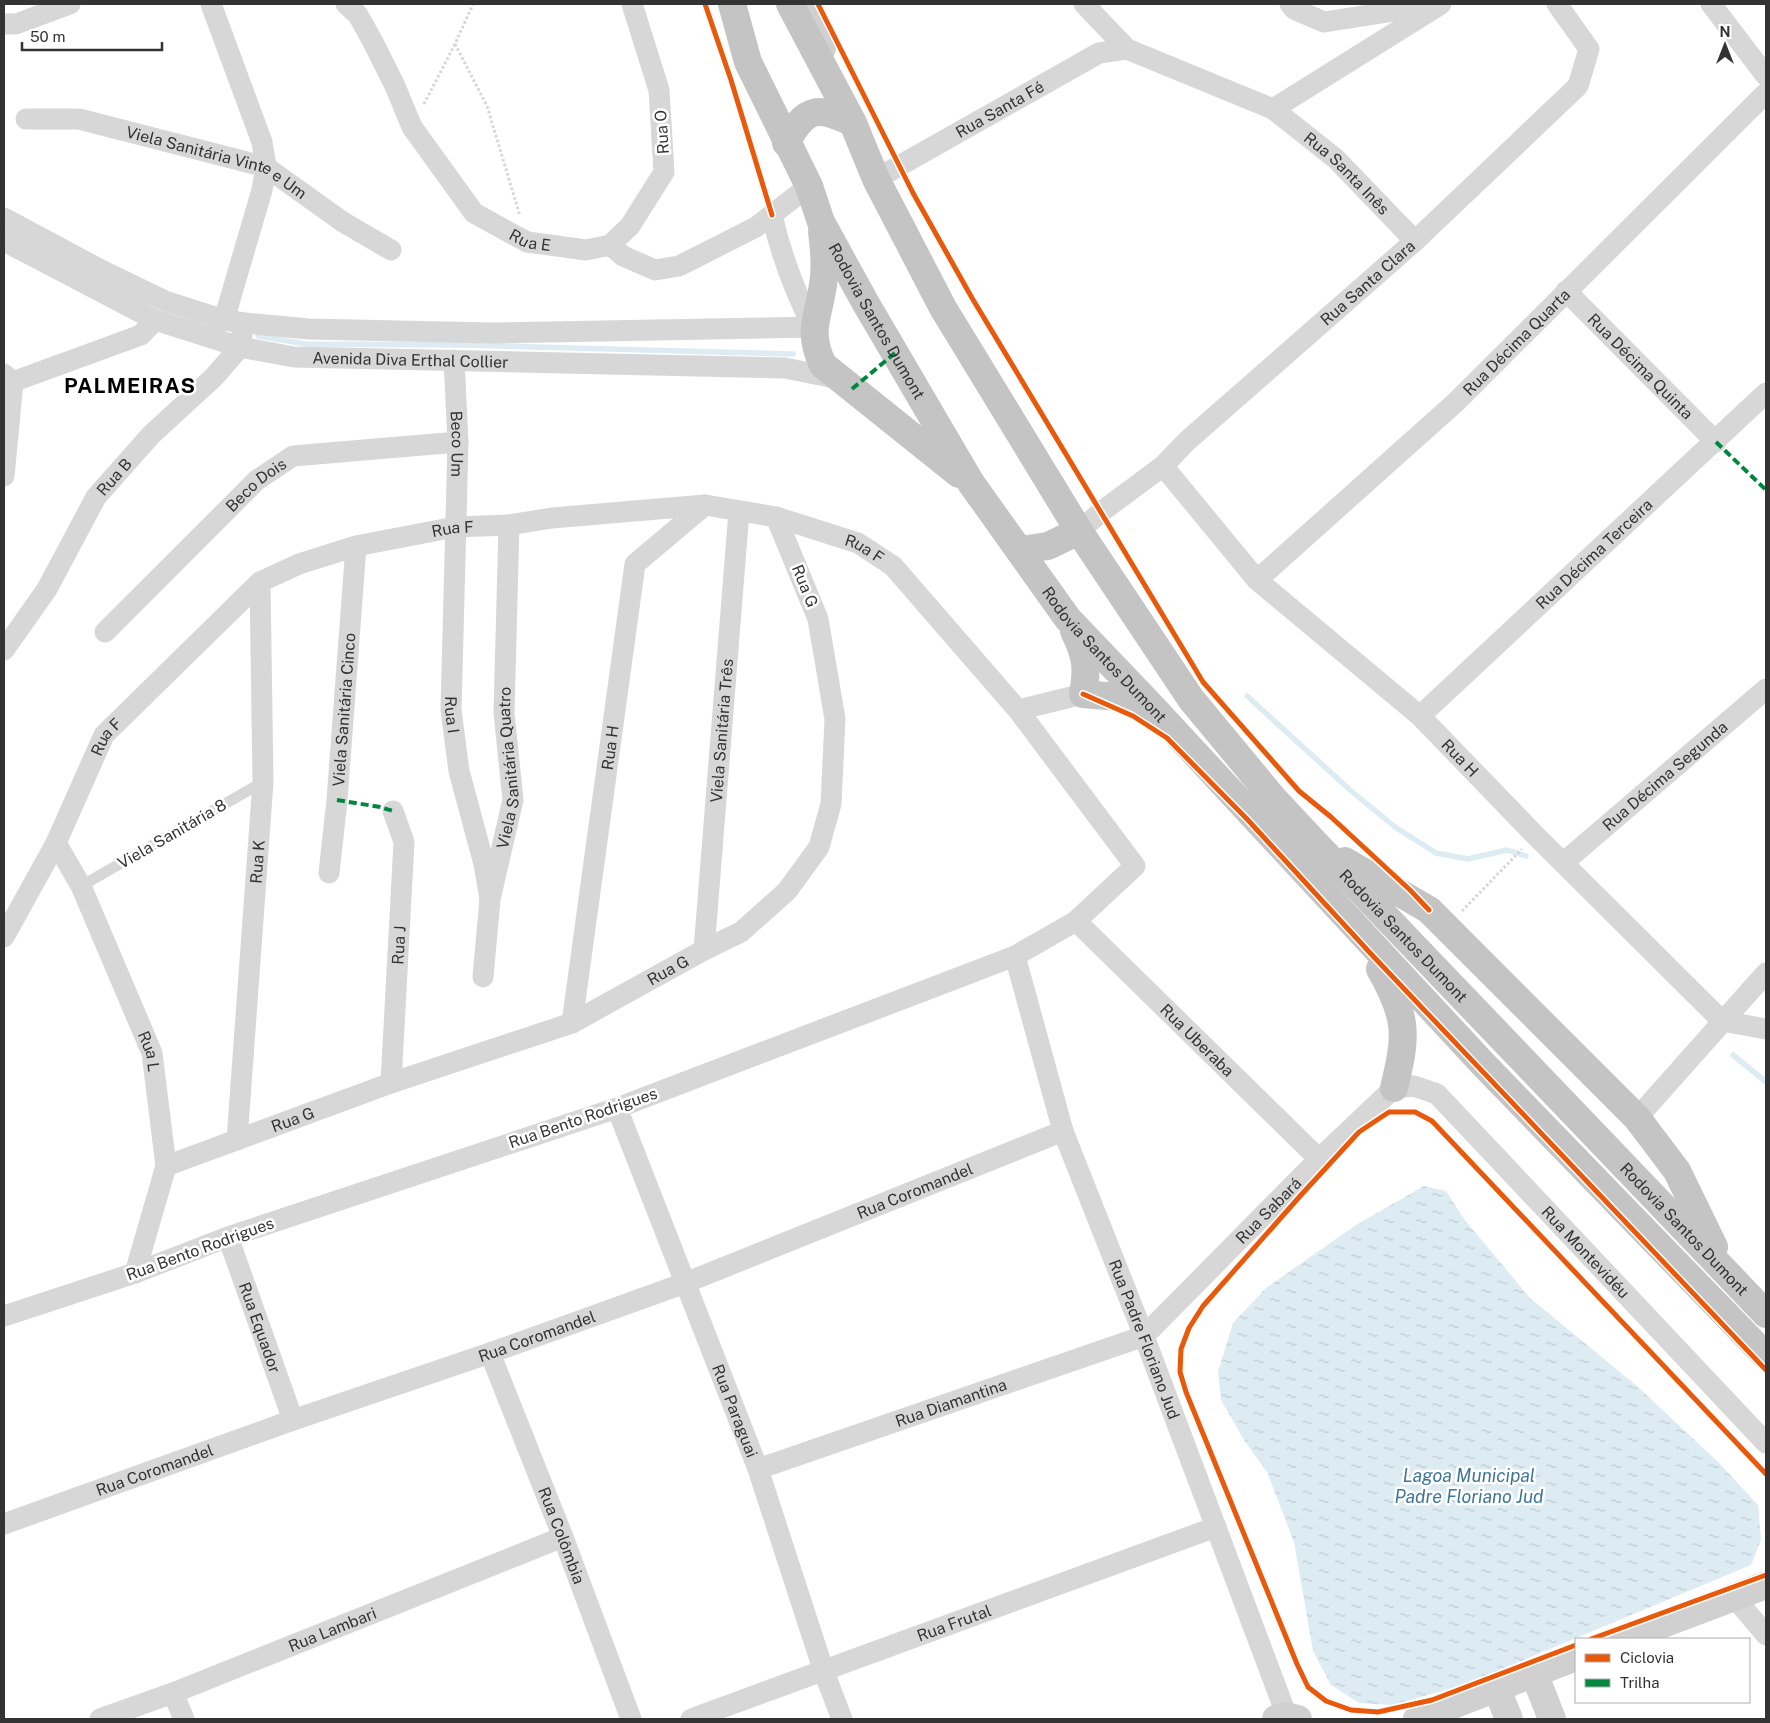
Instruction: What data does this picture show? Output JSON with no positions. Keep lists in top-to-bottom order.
{
  "streets": {
    "highway": ["Rodovia Santos Dumont"],
    "street": [
      "Rua Santa Fé",
      "Rua O",
      "Viela Sanitária Vinte e Um",
      "Rua Santa Inês",
      "Rua E",
      "Rua Santa Clara",
      "Rua Décima Quarta",
      "Avenida Diva Erthal Collier",
      "Rua Décima Quinta",
      "Beco Um",
      "Rua B",
      "Beco Dois",
      "Rua F",
      "Rua Décima Terceira",
      "Rua G",
      "Viela Sanitária Cinco",
      "Rua I",
      "Viela Sanitária Três",
      "Rua H",
      "Viela Sanitária Quatro",
      "Rua Décima Segunda",
      "Rua K",
      "Rua J",
      "Rua Uberaba",
      "Rua L",
      "Rua Bento Rodrigues",
      "Rua Coromandel",
      "Rua Sabará",
      "Rua Montevidéu",
      "Rua Equador",
      "Rua Padre Floriano Jud",
      "Rua Diamantina",
      "Rua Paraguai",
      "Rua Colômbia",
      "Rua Frutal",
      "Rua Lambari"
    ],
    "lane": ["Viela Sanitária 8"]
  },
  "crossings": [
    ["Rua Santa Fé", "Rua Santa Inês"],
    ["Rua Santa Fé", "Rodovia Santos Dumont"],
    ["Rua O", "Rua E"],
    ["Rua Santa Inês", "Rua Santa Clara"],
    ["Rua Santa Clara", "Rodovia Santos Dumont"],
    ["Rua Santa Clara", "Rua H"],
    ["Rua Décima Quarta", "Rua Décima Quinta"],
    ["Rua Décima Quarta", "Rua H"],
    ["Avenida Diva Erthal Collier", "Beco Um"],
    ["Avenida Diva Erthal Collier", "Rua B"],
    ["Rua Décima Quinta", "Rua Décima Terceira"],
    ["Beco Um", "Beco Dois"],
    ["Beco Um", "Rua F"],
    ["Beco Um", "Rua I"],
    ["Rua F", "Rua G"],
    ["Rua F", "Viela Sanitária Cinco"],
    ["Rua F", "Rua I"],
    ["Rua F", "Viela Sanitária Três"],
    ["Rua F", "Rua H"],
    ["Rua F", "Viela Sanitária Quatro"],
    ["Rua F", "Rua K"],
    ["Rua F", "Rua L"],
    ["Rua F", "Rua Bento Rodrigues"],
    ["Rua Décima Terceira", "Rua H"],
    ["Rua G", "Viela Sanitária Três"],
    ["Rua G", "Rua H"],
    ["Rua G", "Rua K"],
    ["Rua G", "Rua J"],
    ["Rua G", "Rua L"],
    ["Rua I", "Viela Sanitária Quatro"],
    ["Rua H", "Rua Décima Segunda"],
    ["Viela Sanitária 8", "Rua K"],
    ["Viela Sanitária 8", "Rua L"],
    ["Rua Uberaba", "Rua Bento Rodrigues"],
    ["Rua Uberaba", "Rua Sabará"],
    ["Rua L", "Rua Bento Rodrigues"],
    ["Rua Bento Rodrigues", "Rua Equador"],
    ["Rua Bento Rodrigues", "Rua Padre Floriano Jud"],
    ["Rua Bento Rodrigues", "Rua Paraguai"],
    ["Rua Coromandel", "Rua Equador"],
    ["Rua Coromandel", "Rua Padre Floriano Jud"],
    ["Rua Coromandel", "Rua Paraguai"],
    ["Rua Coromandel", "Rua Colômbia"],
    ["Rua Sabará", "Rua Montevidéu"],
    ["Rua Sabará", "Rua Padre Floriano Jud"],
    ["Rua Sabará", "Rua Diamantina"],
    ["Rua Padre Floriano Jud", "Rua Diamantina"],
    ["Rua Padre Floriano Jud", "Rua Frutal"],
    ["Rua Diamantina", "Rua Paraguai"],
    ["Rua Paraguai", "Rua Frutal"],
    ["Rua Colômbia", "Rua Lambari"]
  ],
  "districts": ["PALMEIRAS"],
  "water": ["Lagoa Municipal Padre Floriano Jud"],
  "legend": ["Ciclovia", "Trilha"],
  "scale_bar": "50 m",
  "north": "top"
}
